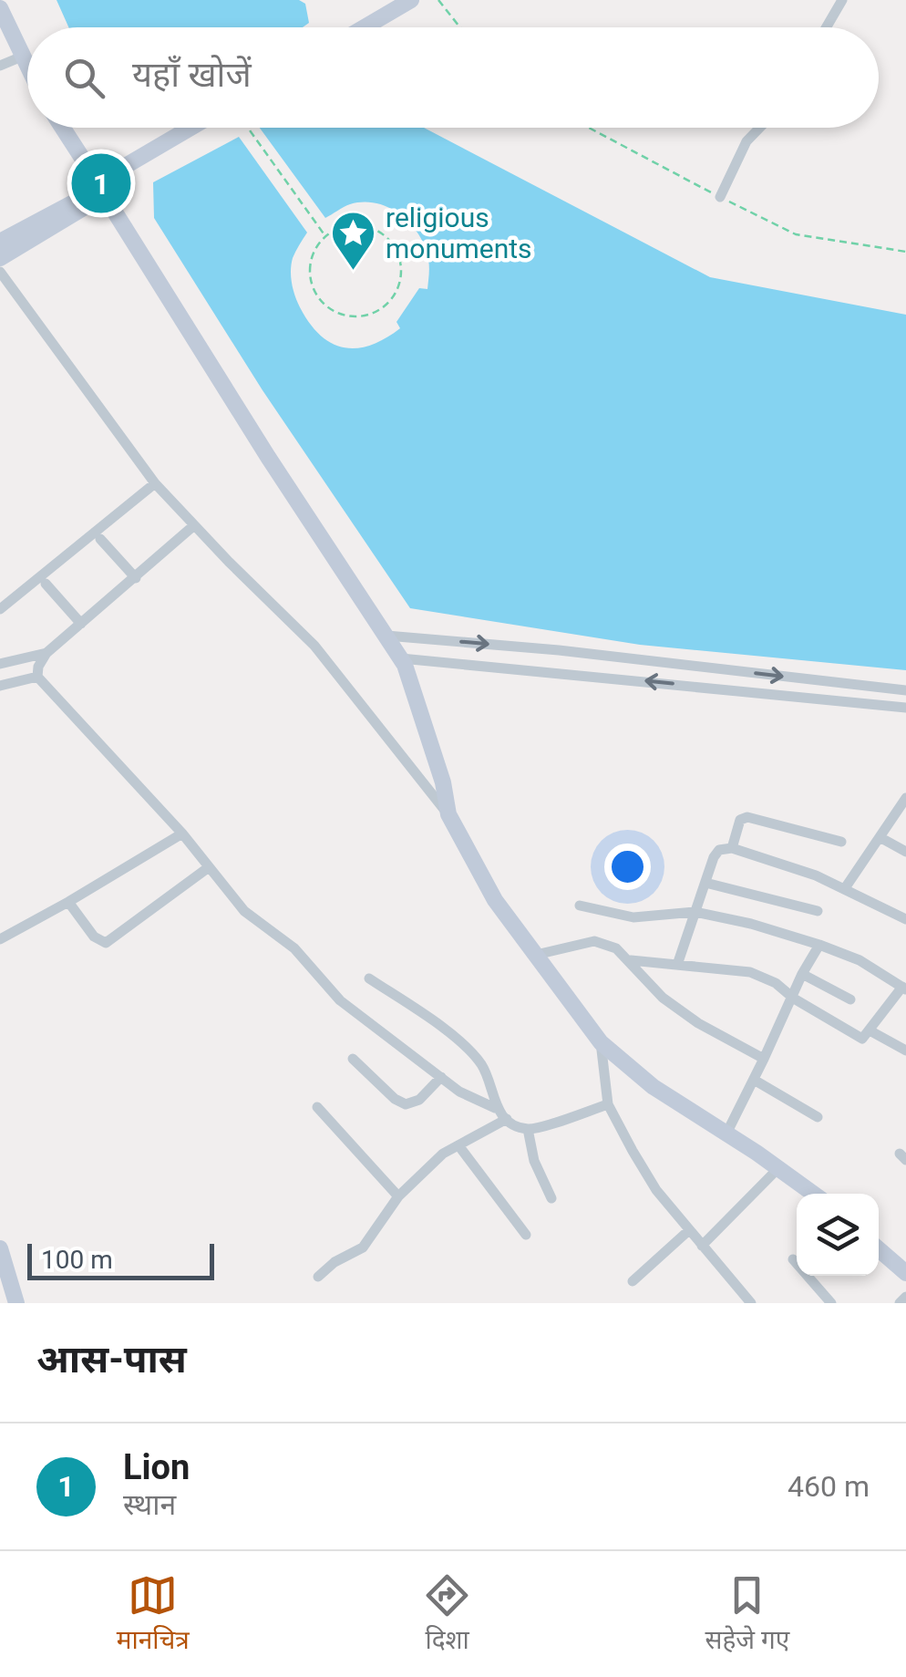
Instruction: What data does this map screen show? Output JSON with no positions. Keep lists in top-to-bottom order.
{
  "places": {
    "place": ["religious monuments"]
  },
  "scale_bar": "100 m",
  "page": {
    "search": "यहाँ खोजें",
    "pins": "1",
    "scale": "100 m",
    "heading": "आस-पास",
    "list": [
      {
        "mark": "1",
        "name": "Lion",
        "note": "स्थान",
        "value": "460 m"
      }
    ],
    "nav": ["मानचित्र", "दिशा", "सहेजे गए"]
  }
}
